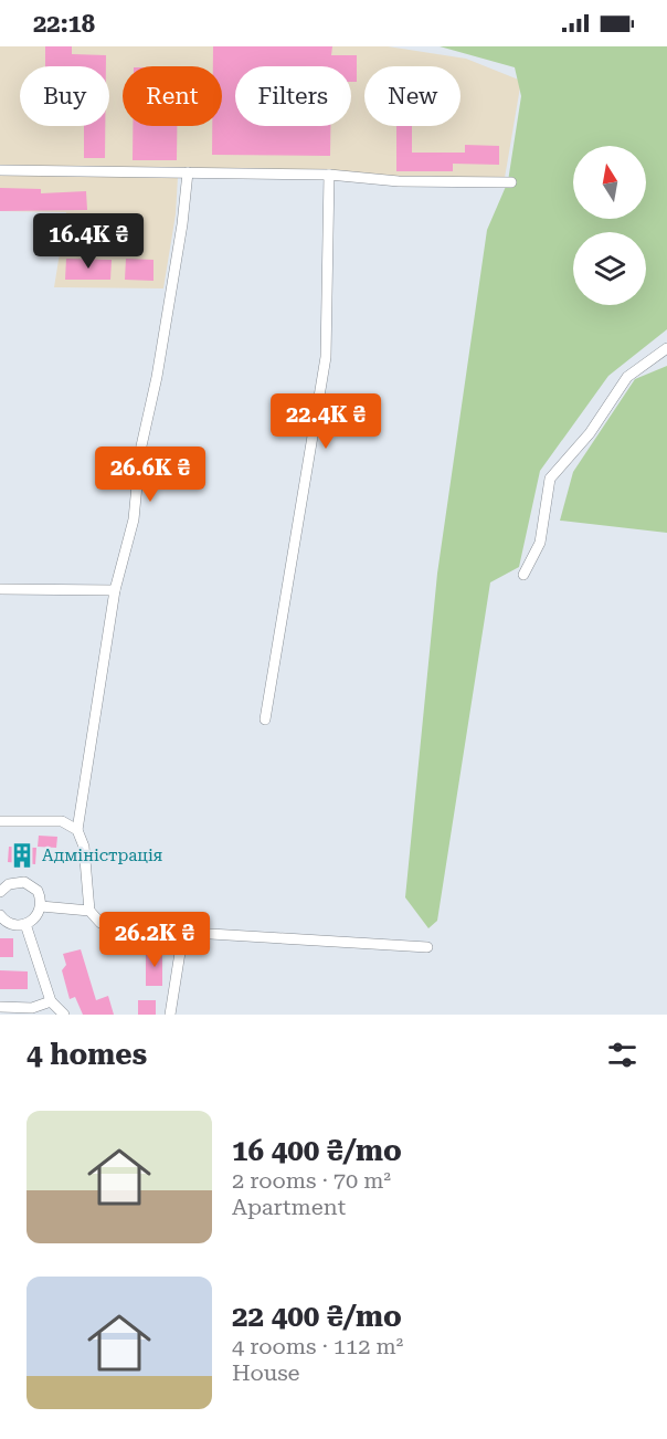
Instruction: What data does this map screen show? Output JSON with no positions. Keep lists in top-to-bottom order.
{
  "places": {
    "building": ["Адміністрація"]
  },
  "north": "top",
  "page": {
    "status": "22:18",
    "chip": [
      "Buy",
      "Rent",
      "Filters",
      "New"
    ],
    "price": [
      "16.4K ₴",
      "22.4K ₴",
      "26.6K ₴",
      "26.2K ₴"
    ],
    "heading": "4 homes",
    "list": [
      {
        "name": "16 400 ₴/mo",
        "note": "2 rooms · 70 m² · Apartment"
      },
      {
        "name": "22 400 ₴/mo",
        "note": "4 rooms · 112 m² · House"
      }
    ]
  }
}
